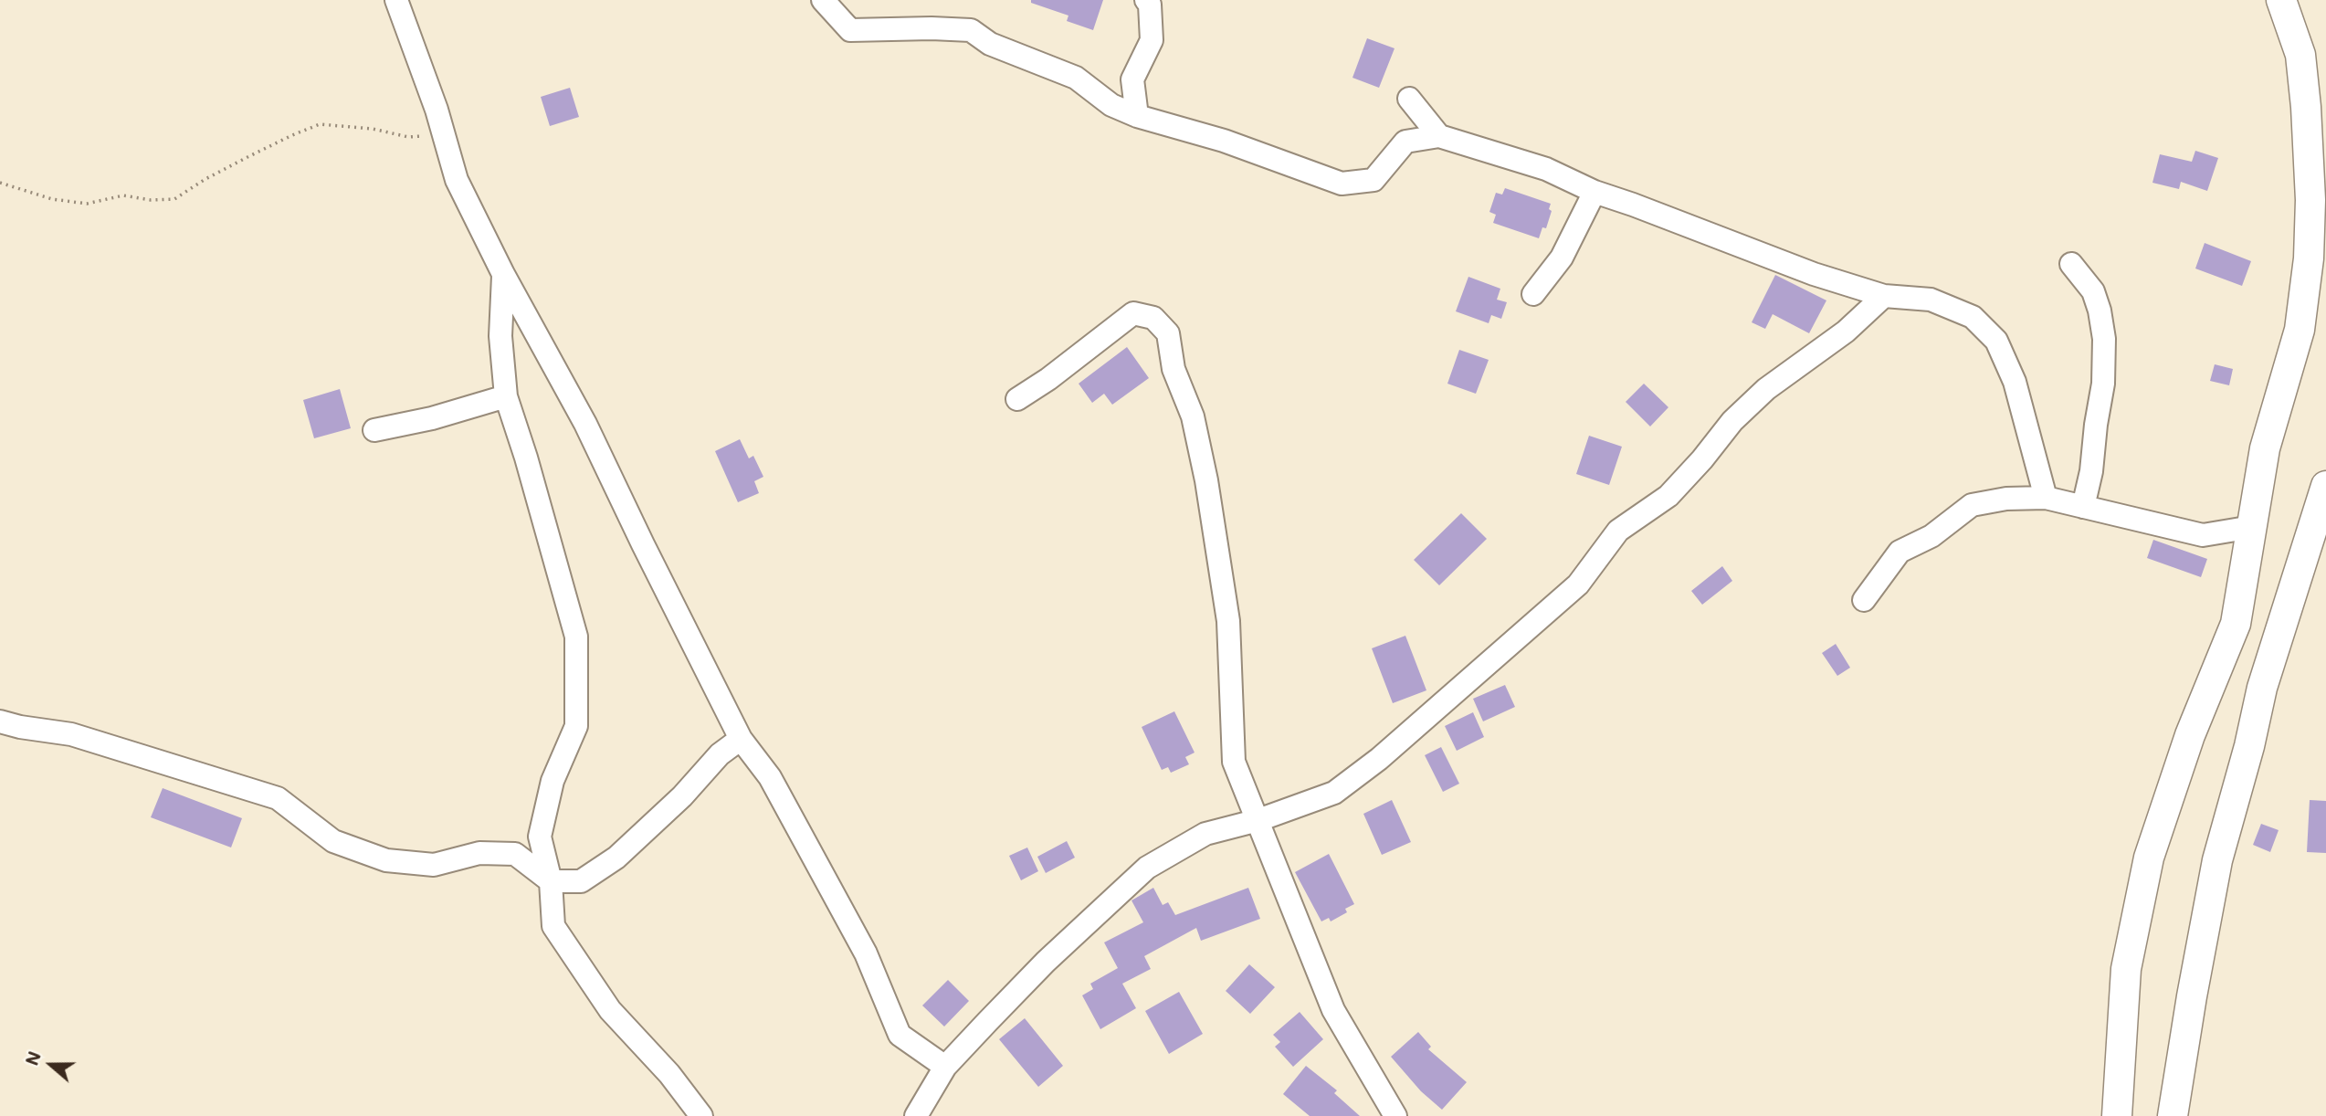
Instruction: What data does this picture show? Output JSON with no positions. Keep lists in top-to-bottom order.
{
  "north": "left"
}
